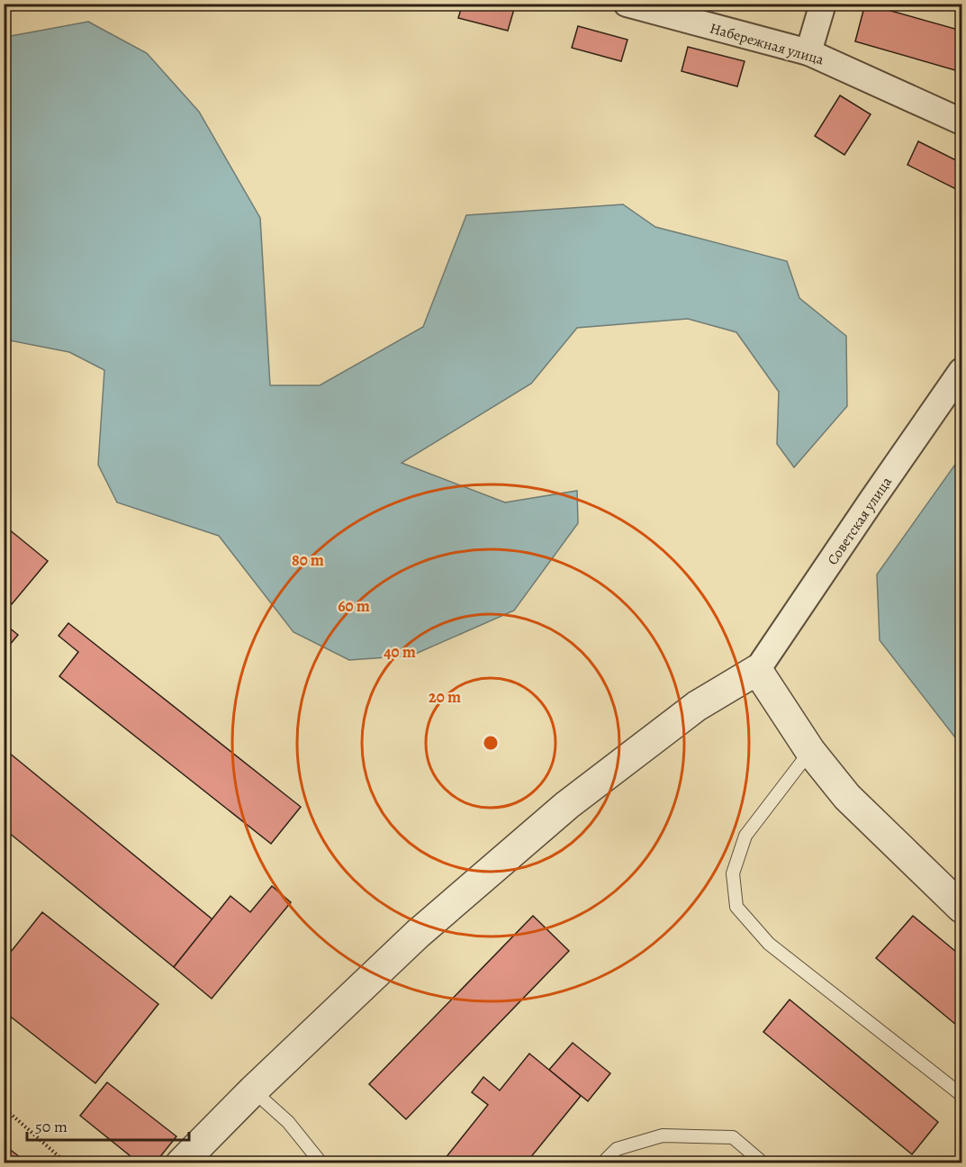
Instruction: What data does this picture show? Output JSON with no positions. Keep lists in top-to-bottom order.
{
  "streets": {
    "street": ["Набережная улица", "Советская улица"]
  },
  "scale_bar": "50 m",
  "rings": [
    "80 m",
    "60 m",
    "40 m",
    "20 m"
  ]
}
